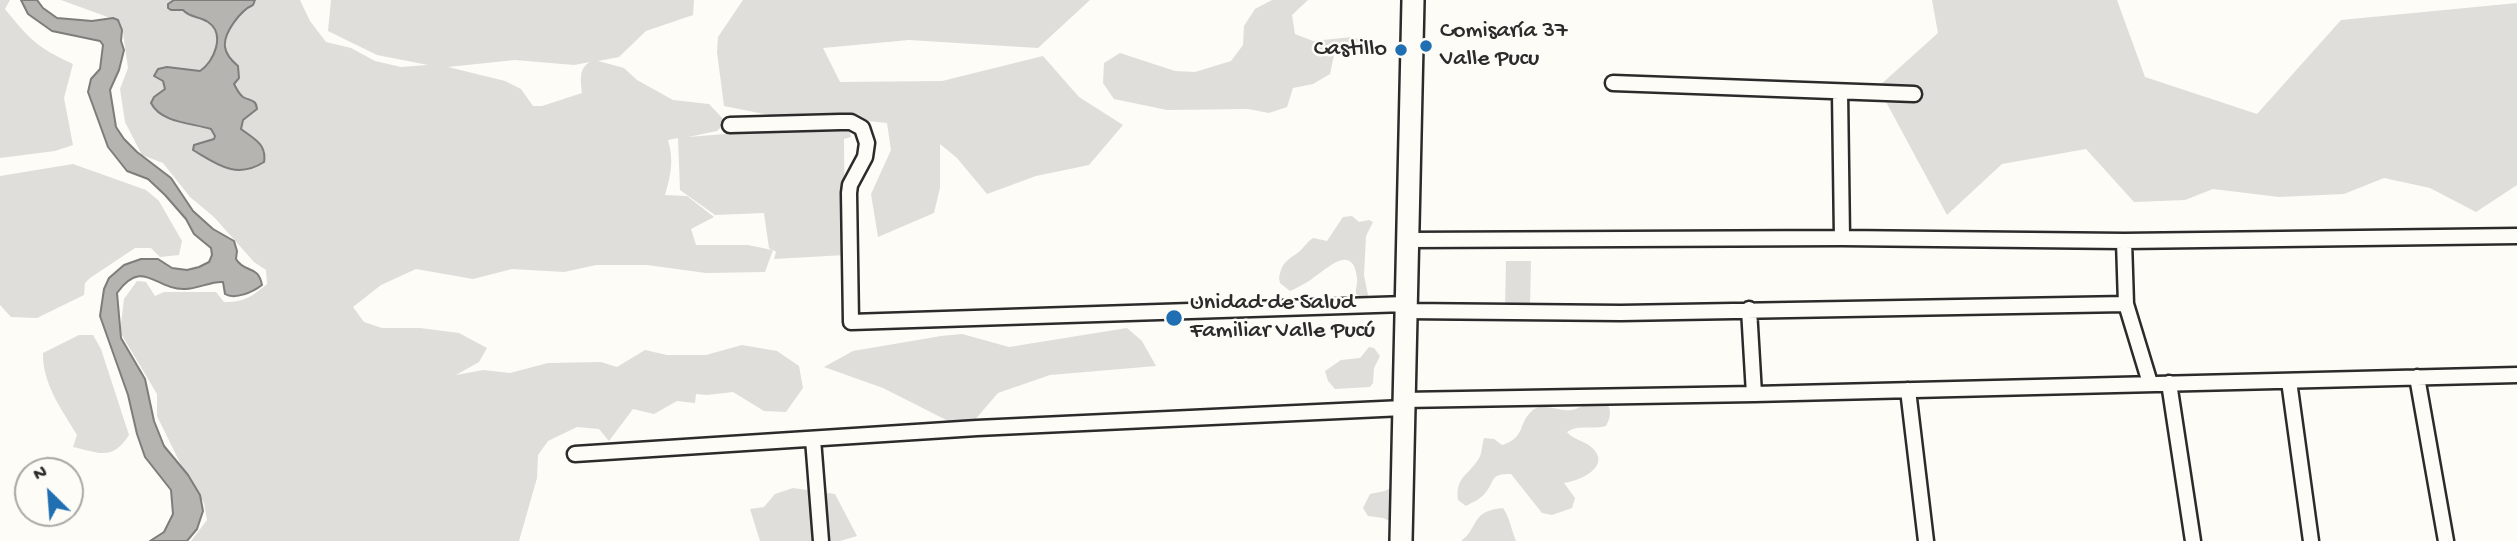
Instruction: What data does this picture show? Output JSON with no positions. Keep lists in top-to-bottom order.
{
  "places": ["Comisaría 37 Valle Pucu", "Castillo", "Unidad de Salud Familiar Valle Pucú"],
  "north": "top left"
}
